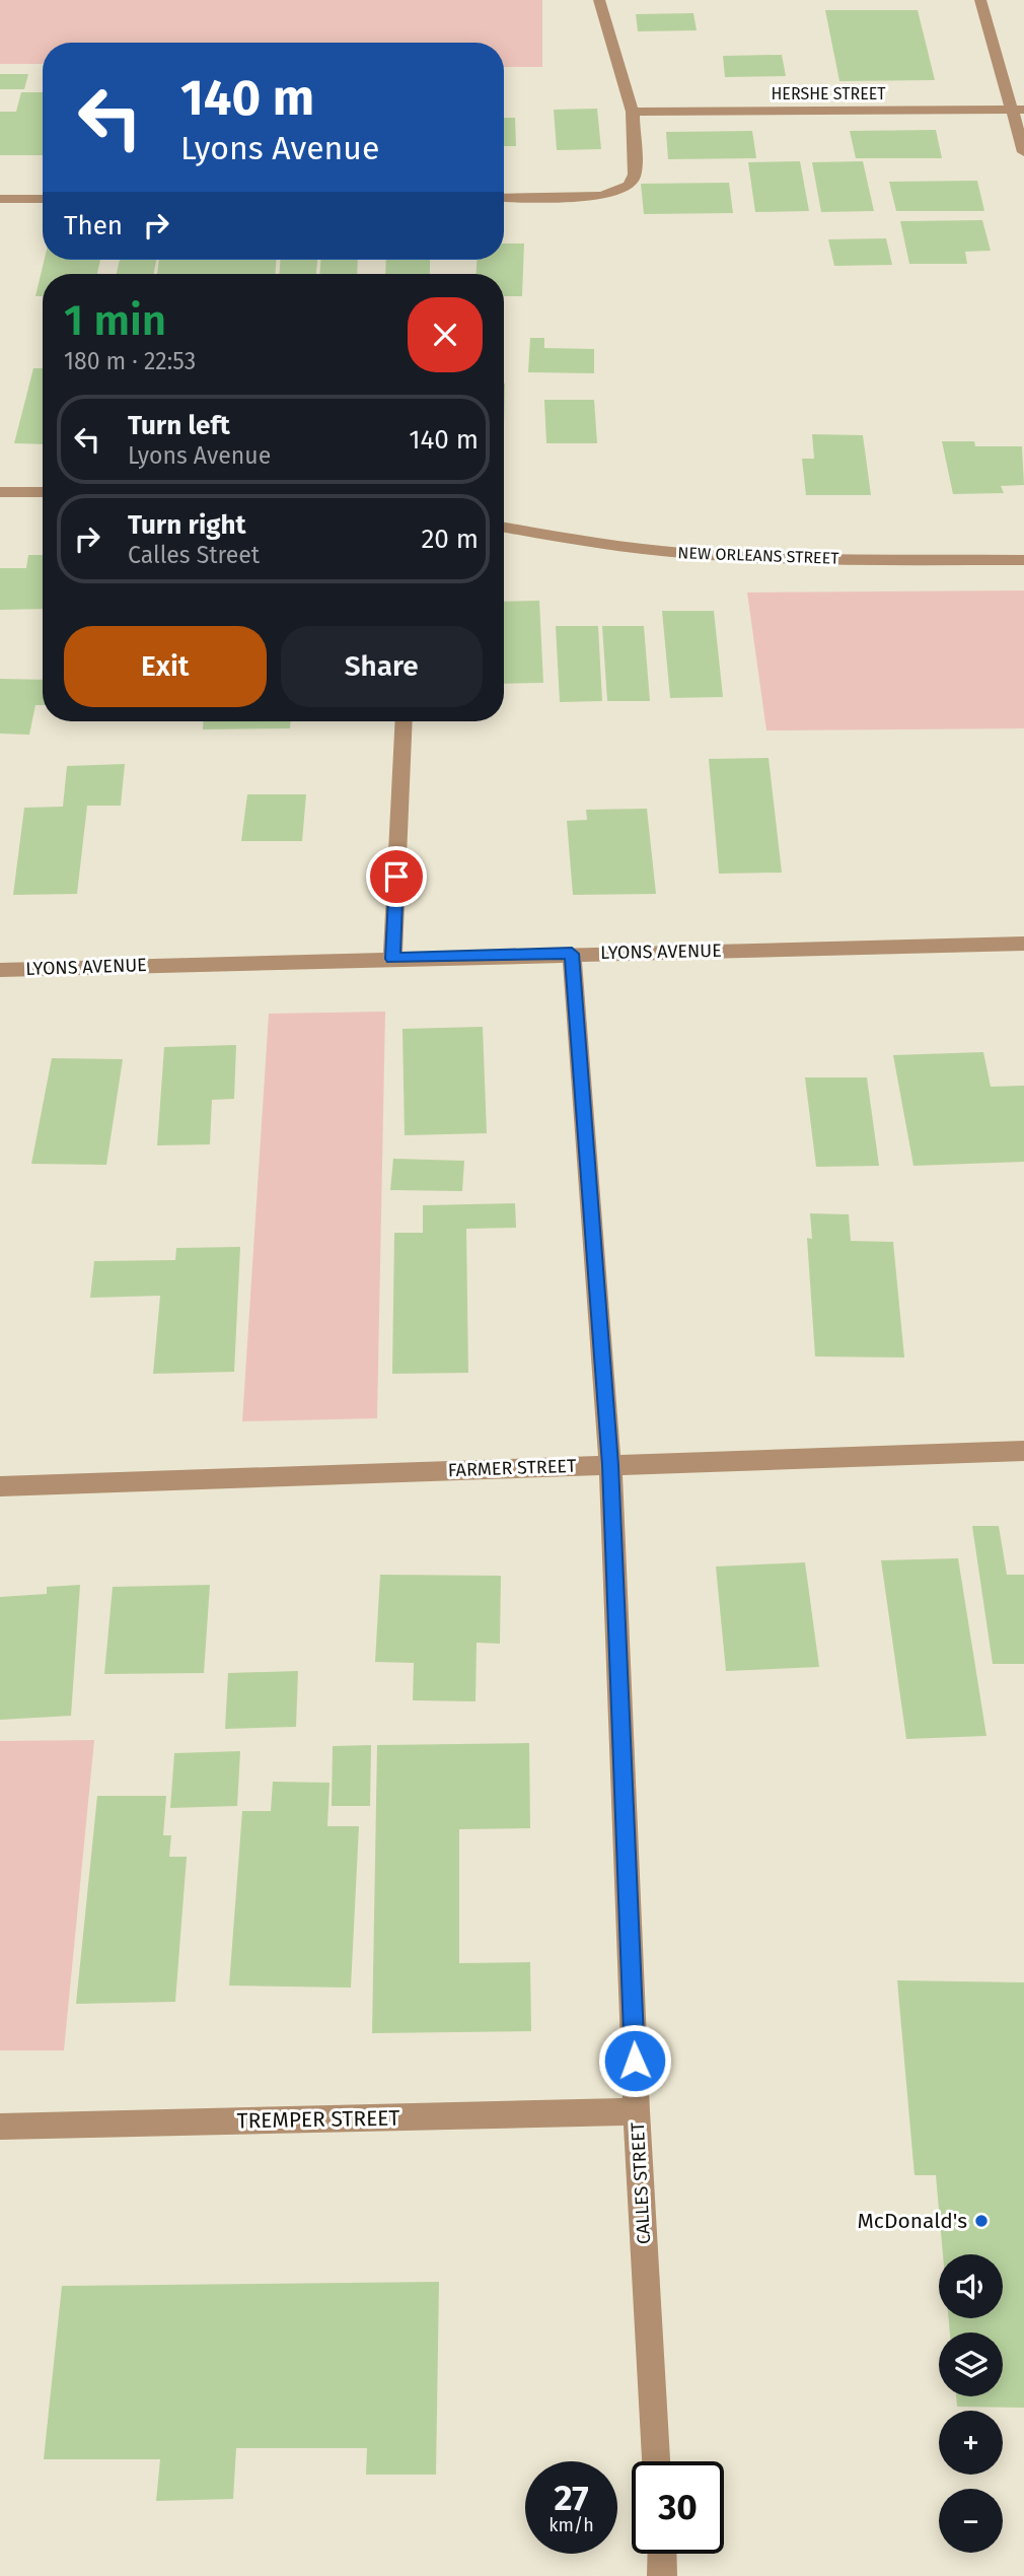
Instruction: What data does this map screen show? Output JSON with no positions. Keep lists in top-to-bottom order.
{
  "streets": {
    "street": [
      "HERSHE STREET",
      "NEW ORLEANS STREET",
      "LYONS AVENUE",
      "FARMER STREET",
      "TREMPER STREET",
      "CALLES STREET"
    ]
  },
  "crossings": [
    ["LYONS AVENUE", "CALLES STREET"],
    ["FARMER STREET", "CALLES STREET"],
    ["TREMPER STREET", "CALLES STREET"]
  ],
  "places": ["McDonald's"],
  "page": {
    "turn": ["140 m", "Lyons Avenue"],
    "then": "Then",
    "heading": ["1 min", "180 m · 22:53"],
    "list": [
      {
        "name": "Turn left",
        "note": "Lyons Avenue",
        "value": "140 m"
      },
      {
        "name": "Turn right",
        "note": "Calles Street",
        "value": "20 m"
      }
    ],
    "buttons": ["Exit", "Share"],
    "map_buttons": ["+", "−"],
    "speed": "27 km/h",
    "limit": "30"
  }
}
